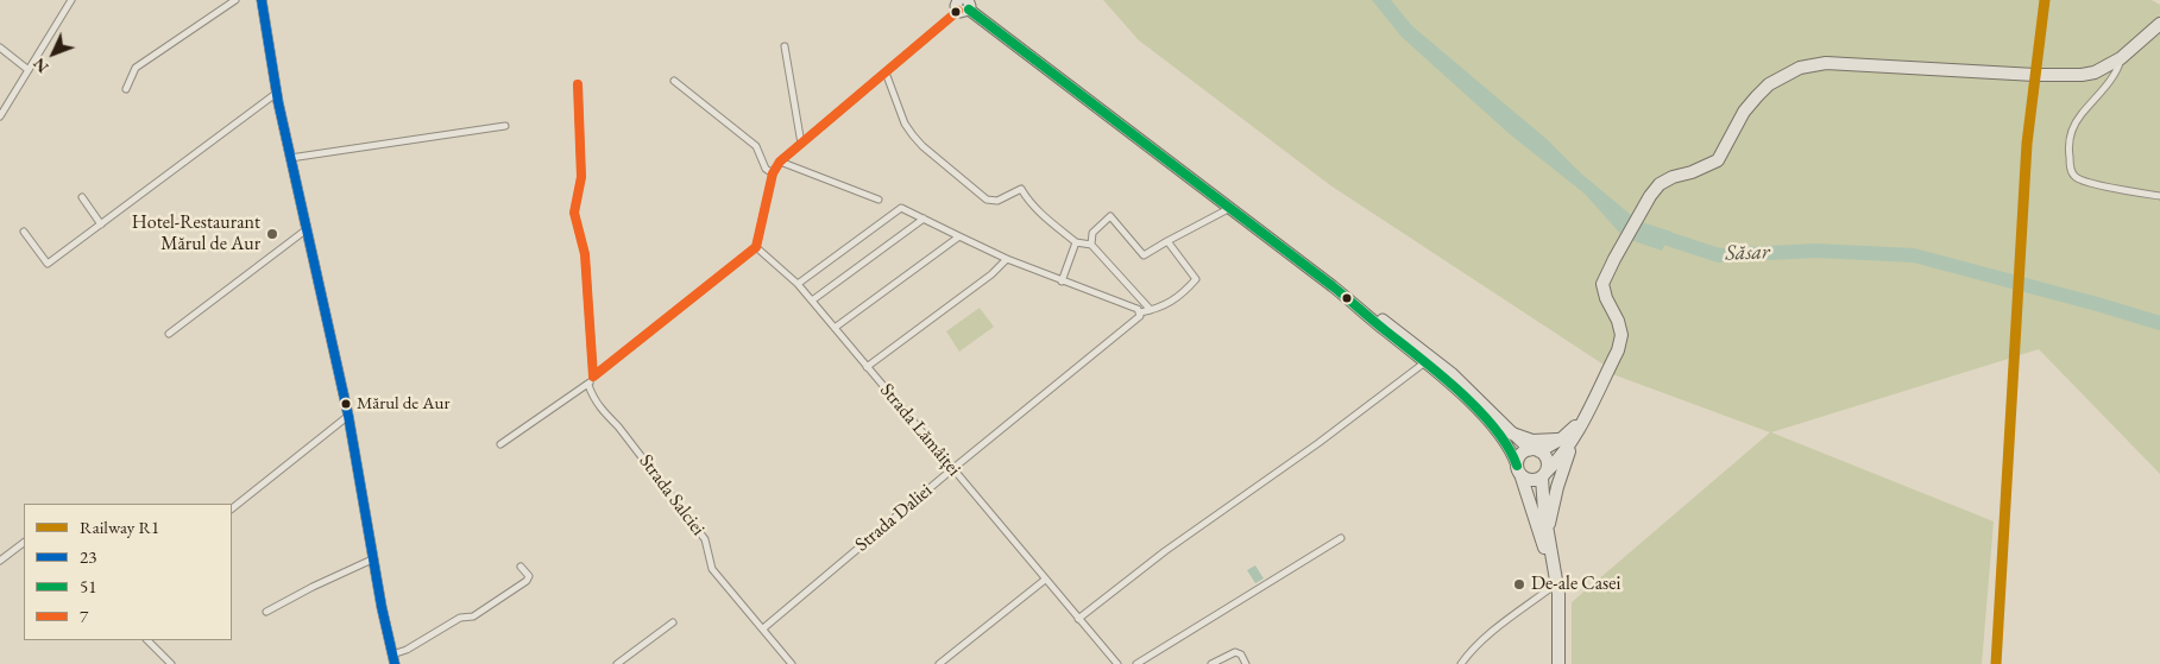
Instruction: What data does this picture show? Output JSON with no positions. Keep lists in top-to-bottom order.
{
  "streets": {
    "street": ["Strada Lămâiței", "Strada Salciei", "Strada Daliei"]
  },
  "crossings": [
    ["Strada Lămâiței", "Strada Daliei"],
    ["Strada Salciei", "Strada Daliei"]
  ],
  "water": ["Săsar"],
  "places": ["Hotel-Restaurant Mărul de Aur", "Mărul de Aur", "De-ale Casei"],
  "lines": [
    "rail line R1",
    "transit line 23",
    "transit line 51",
    "transit line 7"
  ],
  "legend": [
    "Railway R1",
    "23",
    "51",
    "7"
  ],
  "north": "bottom left"
}
